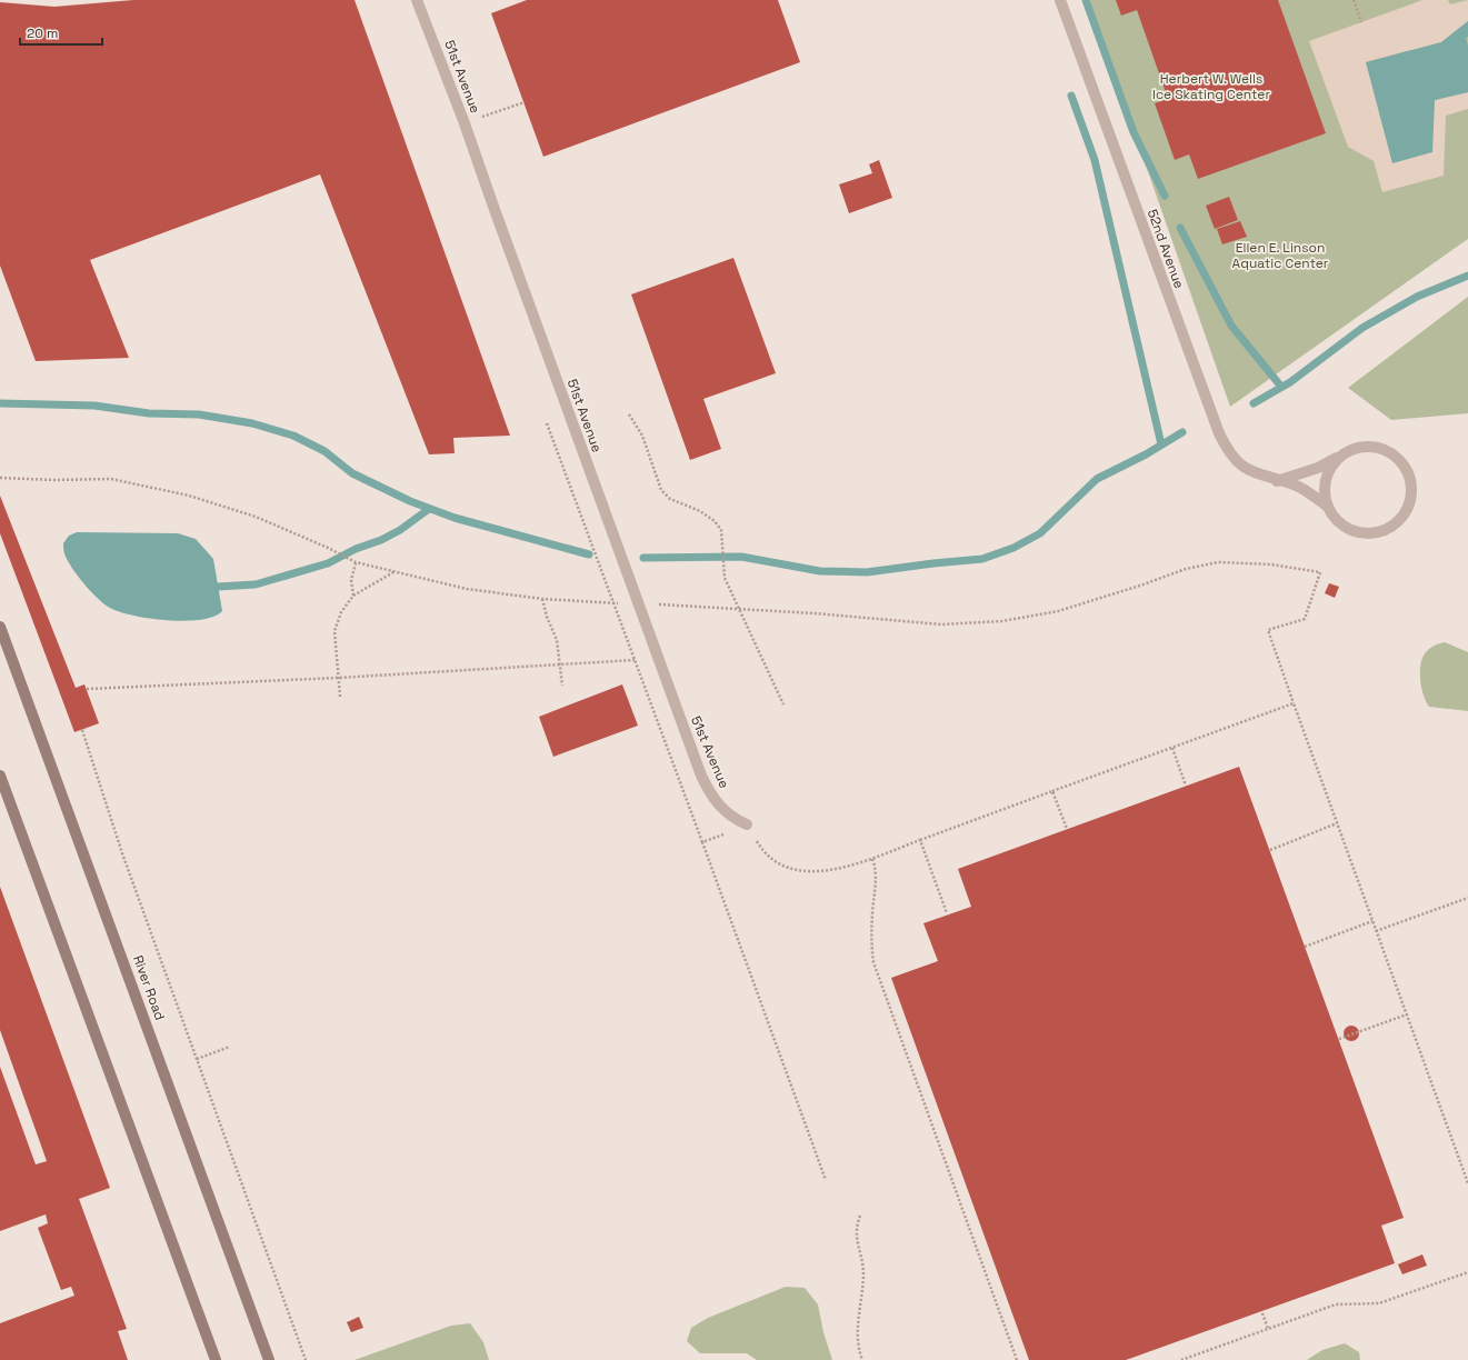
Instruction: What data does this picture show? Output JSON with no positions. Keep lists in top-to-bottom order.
{
  "streets": {
    "street": ["51st Avenue", "52nd Avenue", "River Road"]
  },
  "parks": ["Herbert W. Wells Ice Skating Center", "Ellen E. Linson Aquatic Center"],
  "scale_bar": "20 m"
}
